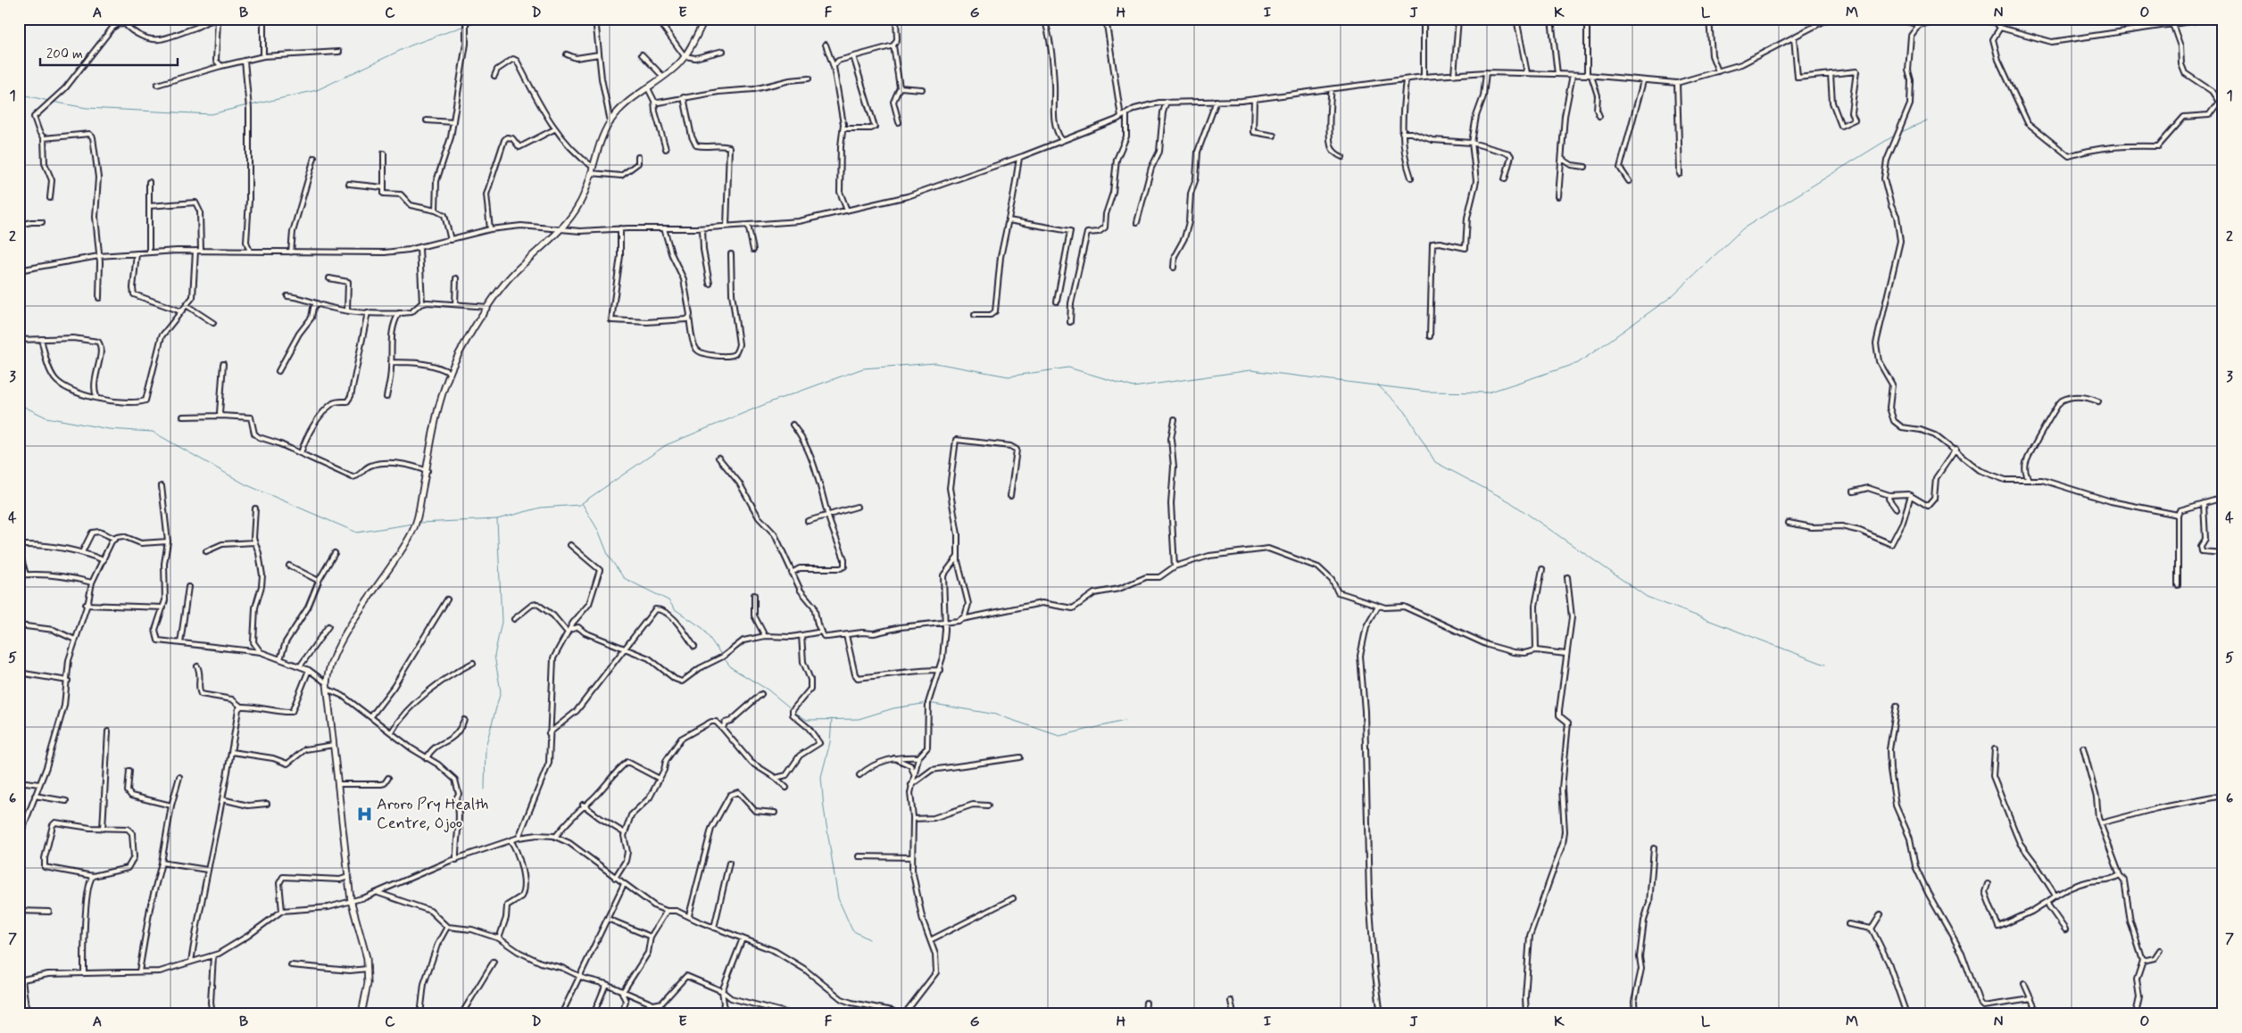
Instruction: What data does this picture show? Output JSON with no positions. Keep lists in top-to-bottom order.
{
  "places": {
    "hospital": ["Aroro Pry Health Centre, Ojoo"]
  },
  "scale_bar": "200 m",
  "grid": {
    "columns": [
      "A",
      "B",
      "C",
      "D",
      "E",
      "F",
      "G",
      "H",
      "I",
      "J",
      "K",
      "L",
      "M",
      "N",
      "O"
    ],
    "rows": [
      "1",
      "2",
      "3",
      "4",
      "5",
      "6",
      "7"
    ]
  }
}
